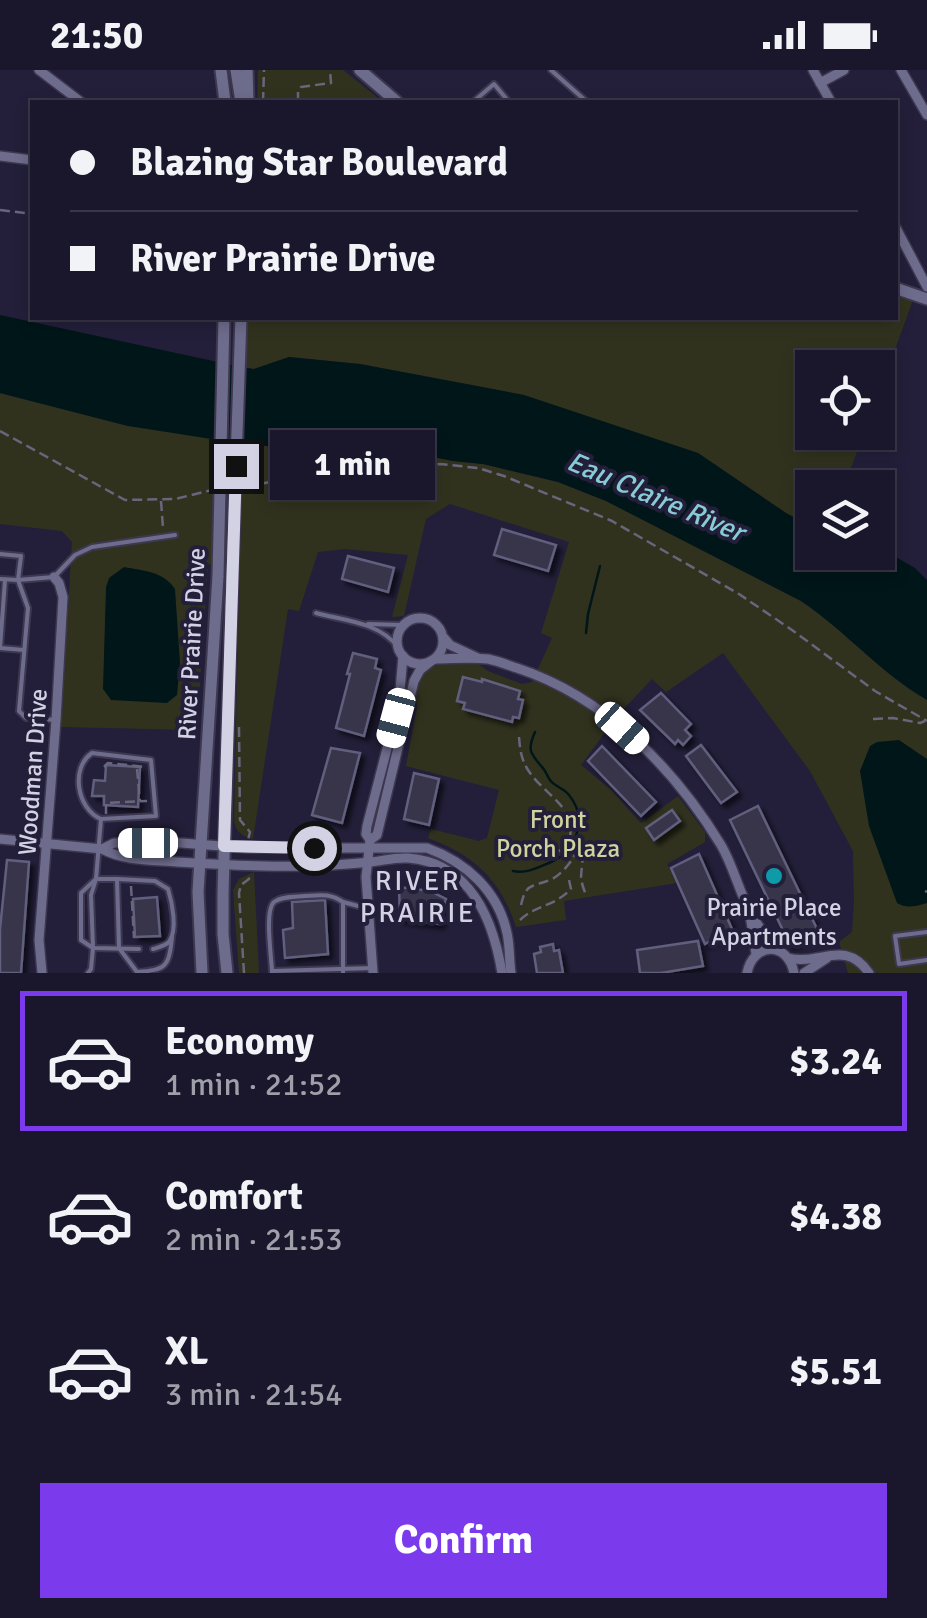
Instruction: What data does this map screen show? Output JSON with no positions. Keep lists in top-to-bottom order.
{
  "streets": {
    "main road": ["River Prairie Drive"],
    "street": ["Woodman Drive"]
  },
  "districts": ["RIVER PRAIRIE"],
  "water": ["Eau Claire River"],
  "parks": ["Front Porch Plaza"],
  "places": ["Prairie Place Apartments"],
  "page": {
    "status": "21:50",
    "banner": ["Blazing Star Boulevard", "River Prairie Drive"],
    "bubble": "1 min",
    "list": [
      {
        "name": "Economy",
        "note": "1 min · 21:52",
        "value": "$3.24"
      },
      {
        "name": "Comfort",
        "note": "2 min · 21:53",
        "value": "$4.38"
      },
      {
        "name": "XL",
        "note": "3 min · 21:54",
        "value": "$5.51"
      }
    ],
    "buttons": "Confirm"
  }
}
